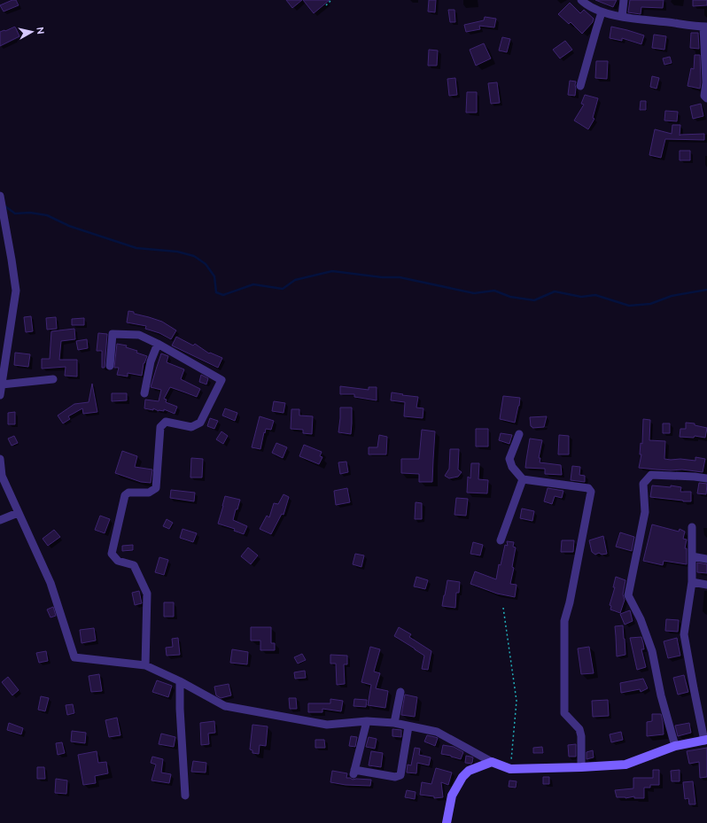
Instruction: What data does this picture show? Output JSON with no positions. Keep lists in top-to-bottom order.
{
  "north": "right"
}
